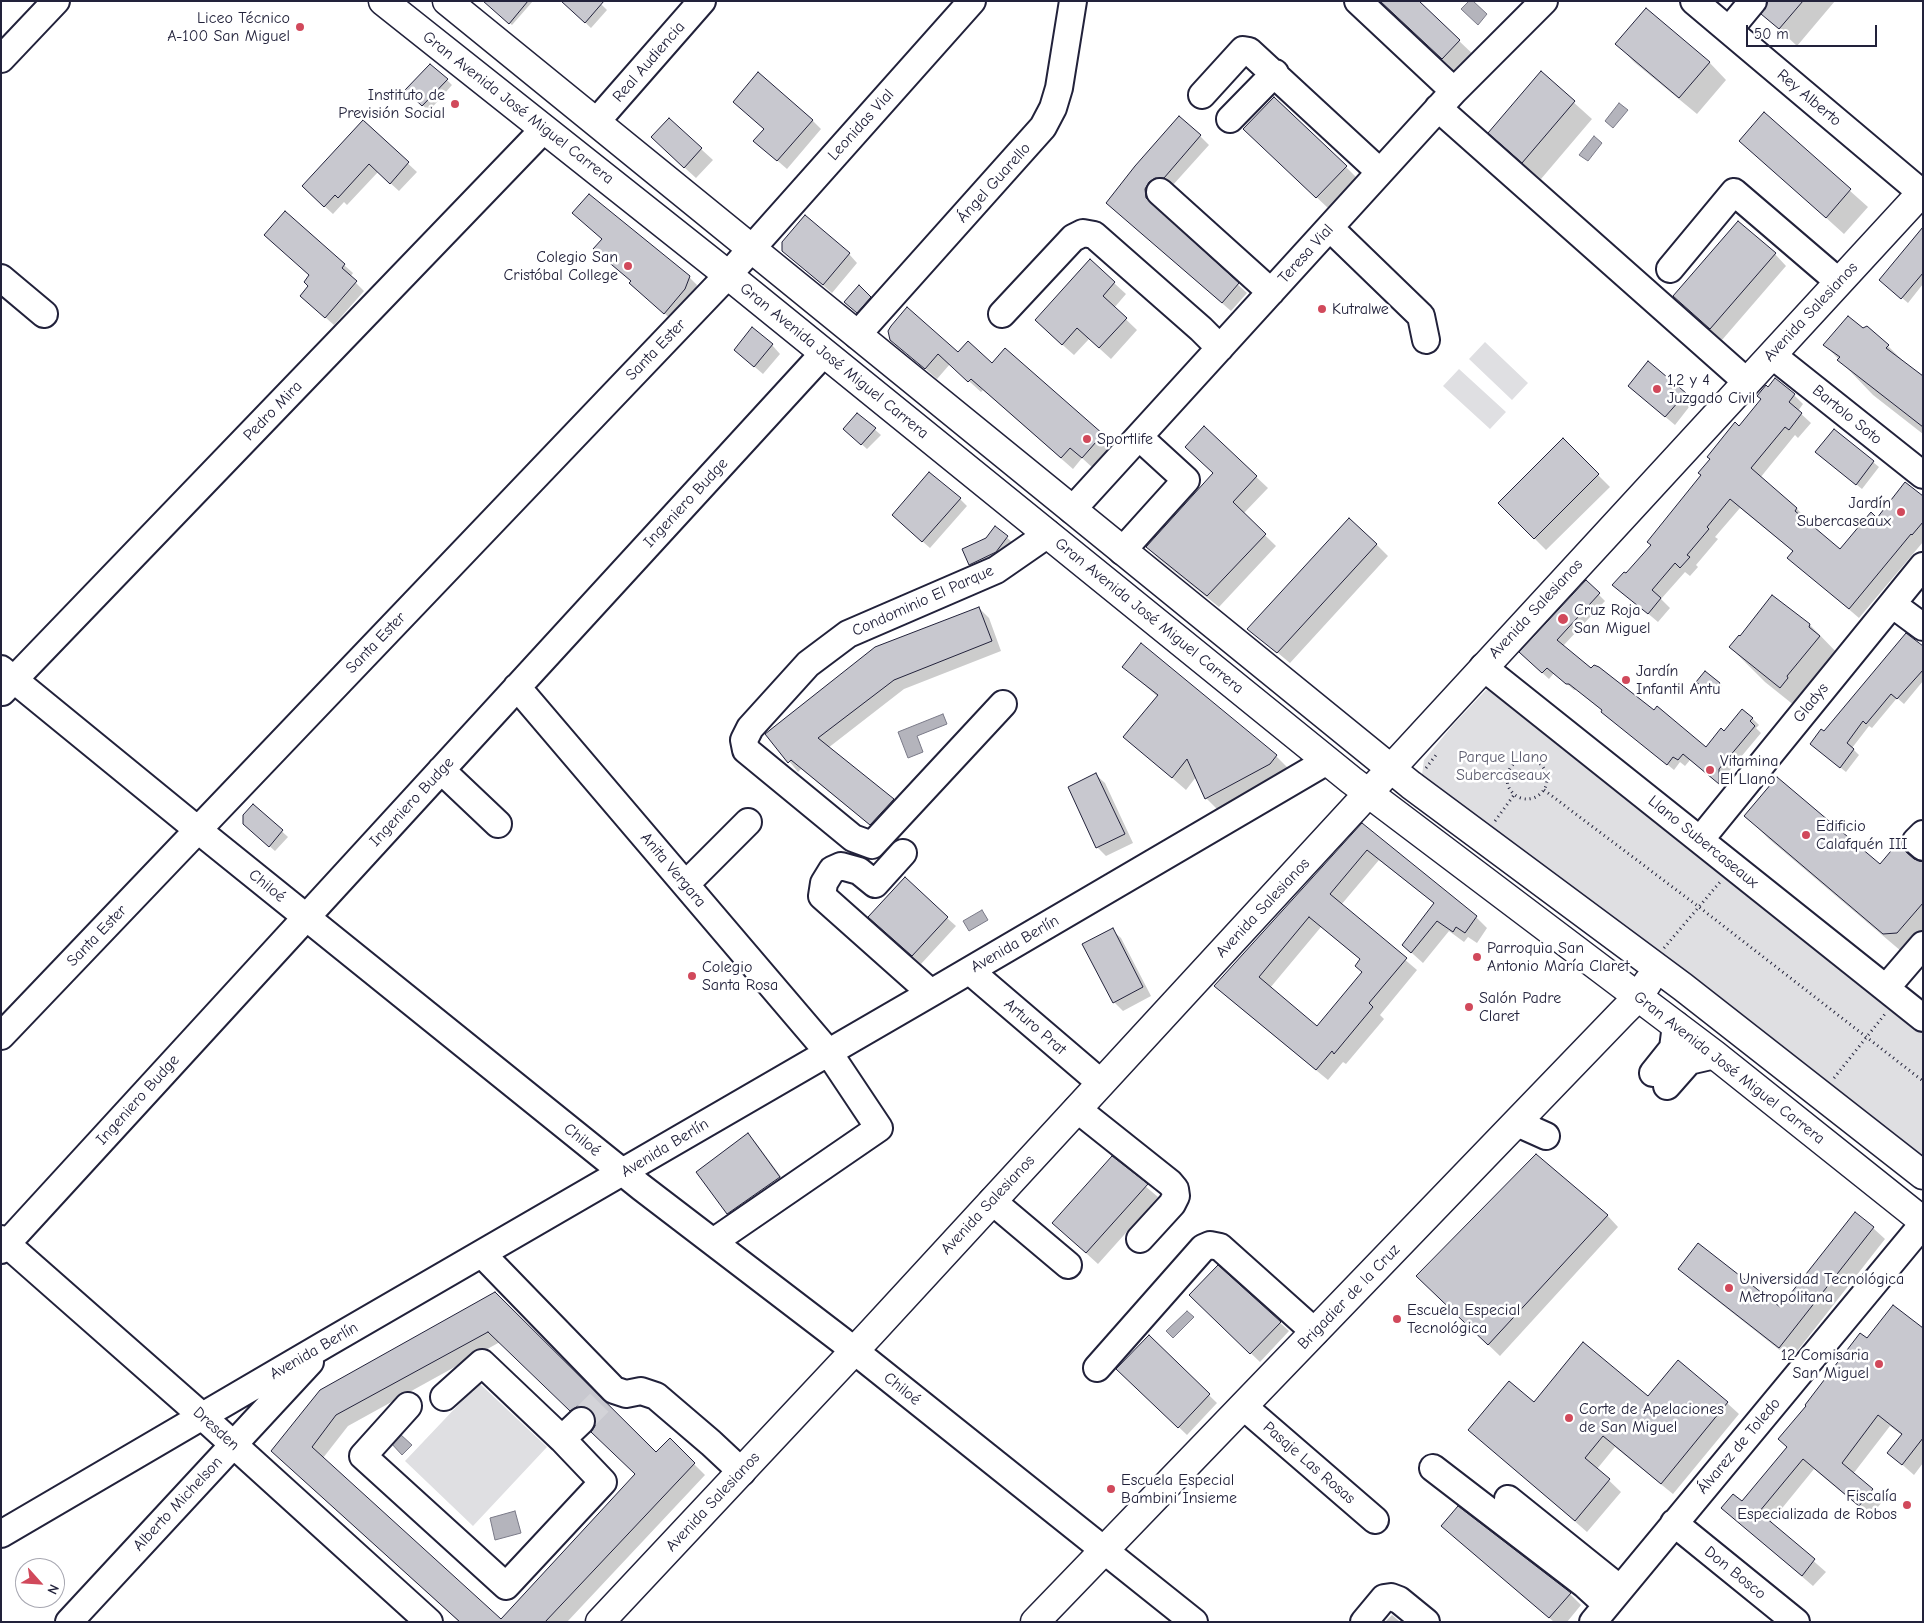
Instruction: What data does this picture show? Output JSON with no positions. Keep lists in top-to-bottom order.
{
  "streets": {
    "main road": ["Gran Avenida José Miguel Carrera", "Avenida Salesianos", "Brigadier de la Cruz"],
    "street": [
      "Real Audiencia",
      "Rey Alberto",
      "Leonidas Vial",
      "Ángel Guarello",
      "Teresa Vial",
      "Santa Ester",
      "Pedro Mira",
      "Bartolo Soto",
      "Ingeniero Budge",
      "Condominio El Parque",
      "Gladys",
      "Llano Subercaseaux",
      "Anita Vergara",
      "Chiloé",
      "Avenida Berlín",
      "Arturo Prat",
      "Dresden",
      "Álvarez de Toledo",
      "Pasaje Las Rosas",
      "Alberto Michelson",
      "Don Bosco"
    ]
  },
  "crossings": [
    ["Real Audiencia", "Gran Avenida José Miguel Carrera"],
    ["Rey Alberto", "Avenida Salesianos"],
    ["Gran Avenida José Miguel Carrera", "Leonidas Vial"],
    ["Gran Avenida José Miguel Carrera", "Ángel Guarello"],
    ["Gran Avenida José Miguel Carrera", "Teresa Vial"],
    ["Gran Avenida José Miguel Carrera", "Avenida Salesianos"],
    ["Gran Avenida José Miguel Carrera", "Santa Ester"],
    ["Gran Avenida José Miguel Carrera", "Pedro Mira"],
    ["Gran Avenida José Miguel Carrera", "Ingeniero Budge"],
    ["Gran Avenida José Miguel Carrera", "Condominio El Parque"],
    ["Gran Avenida José Miguel Carrera", "Avenida Berlín"],
    ["Gran Avenida José Miguel Carrera", "Brigadier de la Cruz"],
    ["Gran Avenida José Miguel Carrera", "Álvarez de Toledo"],
    ["Leonidas Vial", "Santa Ester"],
    ["Avenida Salesianos", "Bartolo Soto"],
    ["Avenida Salesianos", "Llano Subercaseaux"],
    ["Avenida Salesianos", "Chiloé"],
    ["Avenida Salesianos", "Arturo Prat"],
    ["Santa Ester", "Chiloé"],
    ["Pedro Mira", "Chiloé"],
    ["Ingeniero Budge", "Anita Vergara"],
    ["Ingeniero Budge", "Chiloé"],
    ["Ingeniero Budge", "Dresden"],
    ["Gladys", "Llano Subercaseaux"],
    ["Anita Vergara", "Chiloé"],
    ["Anita Vergara", "Avenida Berlín"],
    ["Chiloé", "Avenida Berlín"],
    ["Chiloé", "Brigadier de la Cruz"],
    ["Avenida Berlín", "Arturo Prat"],
    ["Avenida Berlín", "Dresden"],
    ["Avenida Berlín", "Alberto Michelson"],
    ["Brigadier de la Cruz", "Pasaje Las Rosas"],
    ["Dresden", "Alberto Michelson"],
    ["Álvarez de Toledo", "Don Bosco"]
  ],
  "parks": ["Parque Llano Subercaseaux"],
  "places": [
    "Liceo Técnico A-100 San Miguel",
    "Instituto de Previsión Social",
    "Colegio San Cristóbal College",
    "Kutralwe",
    "1,2 y 4 Juzgado Civil",
    "Sportlife",
    "Jardín Subercaseaux",
    "Cruz Roja San Miguel",
    "Jardín Infantil Antu",
    "Vitamina El Llano",
    "Edificio Calafquén III",
    "Parroquia San Antonio María Claret",
    "Colegio Santa Rosa",
    "Salón Padre Claret",
    "Universidad Tecnológica Metropolitana",
    "Escuela Especial Tecnológica",
    "12 Comisaria San Miguel",
    "Corte de Apelaciones de San Miguel",
    "Escuela Especial Bambini Insieme",
    "Fiscalía Especializada de Robos"
  ],
  "scale_bar": "50 m",
  "north": "bottom right"
}
